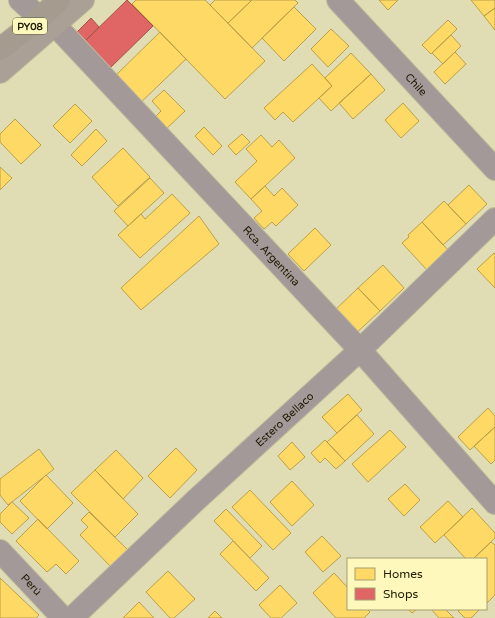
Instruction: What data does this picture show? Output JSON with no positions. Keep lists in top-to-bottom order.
{
  "streets": {
    "highway": ["PY08"],
    "street": [
      "Chile",
      "Rca. Argentina",
      "Estero Bellaco",
      "Perú"
    ]
  },
  "crossings": [
    ["PY08", "Rca. Argentina"],
    ["Rca. Argentina", "Estero Bellaco"]
  ],
  "legend": ["Homes", "Shops"]
}
